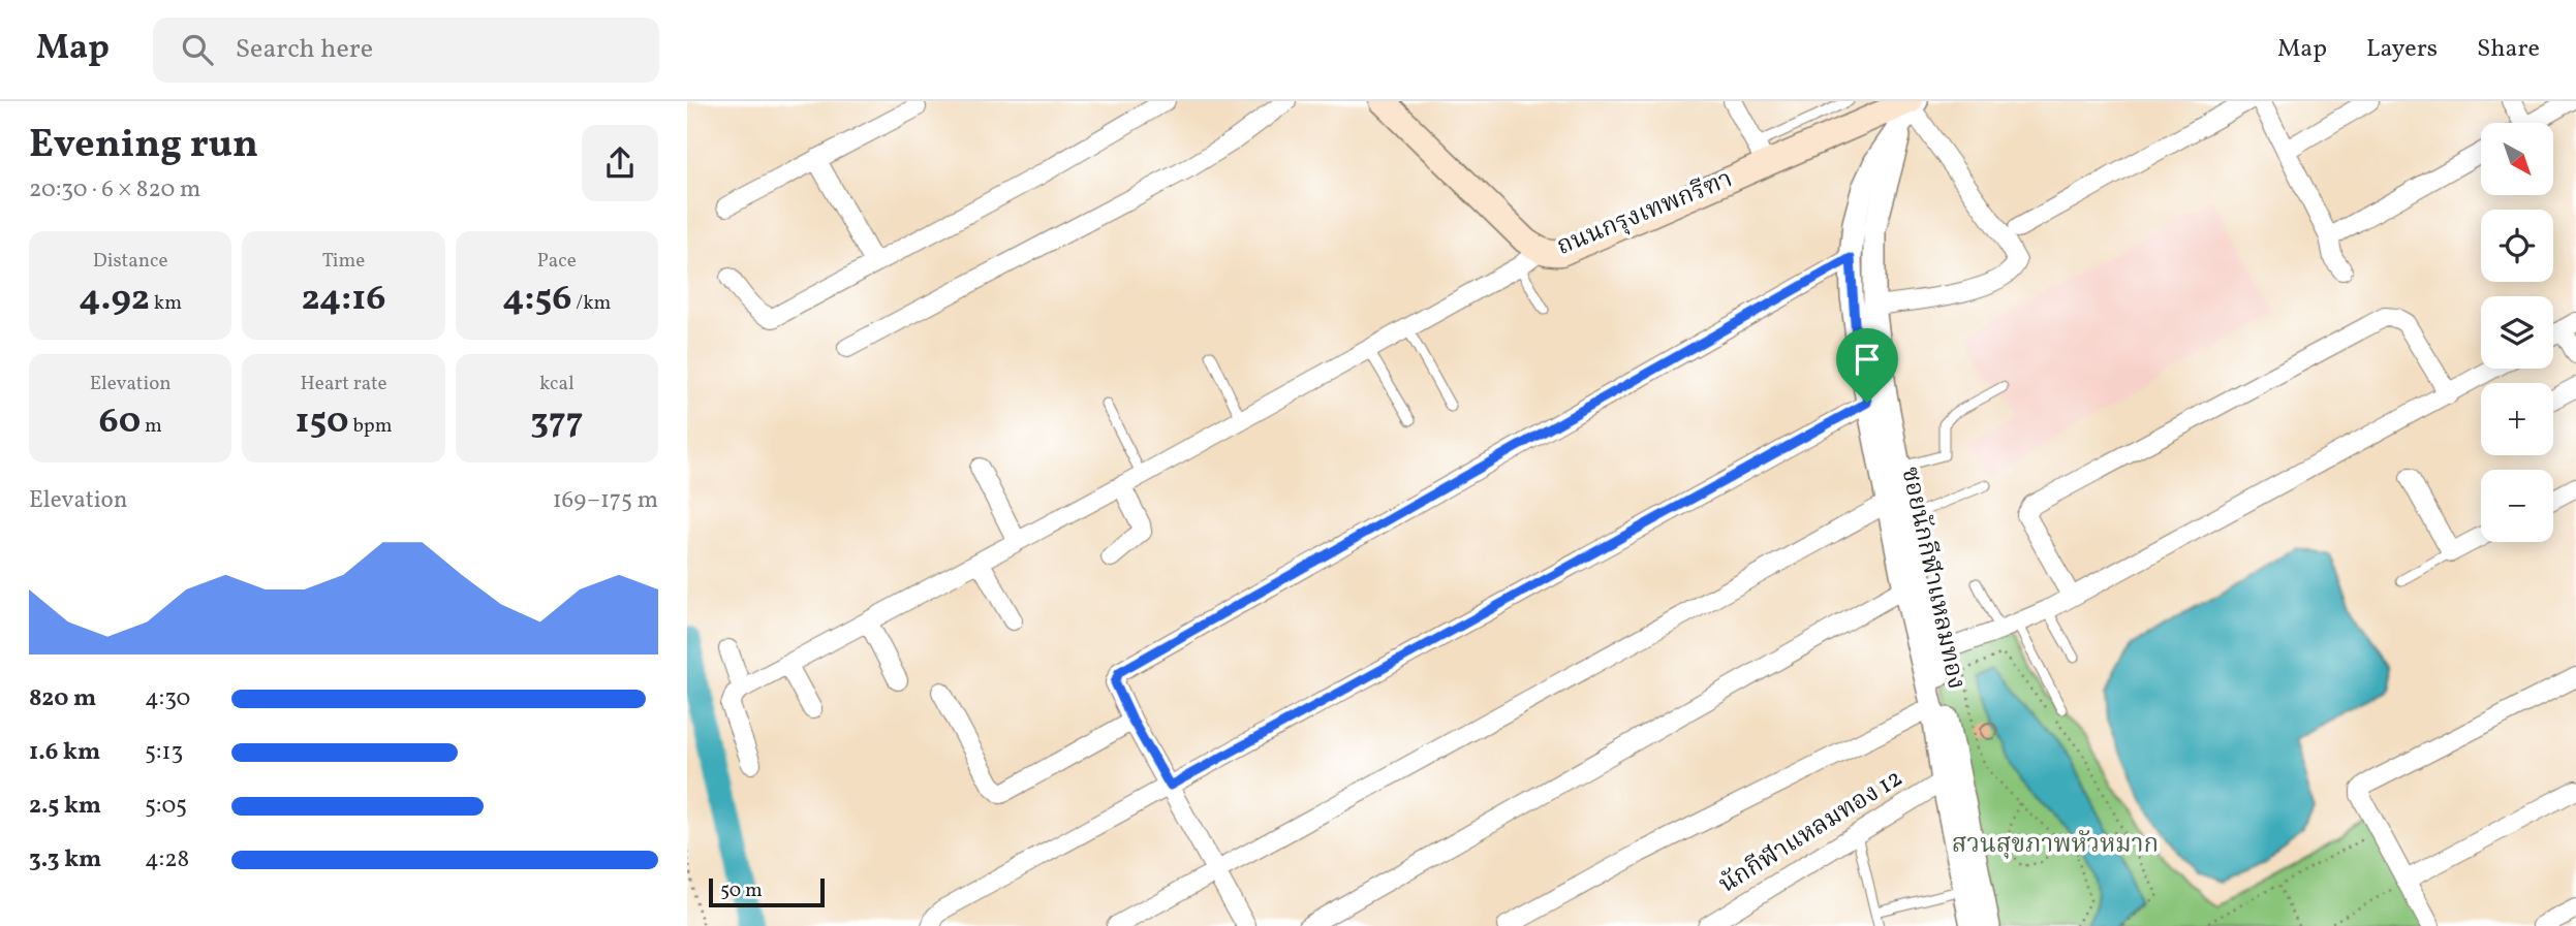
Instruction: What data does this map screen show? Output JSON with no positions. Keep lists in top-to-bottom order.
{
  "streets": {
    "main road": ["ถนนกรุงเทพกรีฑา"],
    "street": ["ซอยนักกีฬาแหลมทอง", "นักกีฬาแหลมทอง 12"]
  },
  "crossings": [
    ["ถนนกรุงเทพกรีฑา", "ซอยนักกีฬาแหลมทอง"],
    ["ซอยนักกีฬาแหลมทอง", "นักกีฬาแหลมทอง 12"]
  ],
  "parks": ["สวนสุขภาพหัวหมาก"],
  "scale_bar": "50 m",
  "north": "bottom right",
  "page": {
    "header": "Map",
    "search": "Search here",
    "nav": ["Map", "Layers", "Share"],
    "heading": ["Evening run", "20:30 · 6 × 820 m"],
    "map_buttons": ["+", "−"],
    "stats": [
      ["Distance", "4.92 km"],
      ["Time", "24:16"],
      ["Pace", "4:56 /km"],
      ["Elevation", "60 m"],
      ["Heart rate", "150 bpm"],
      ["kcal", "377"]
    ],
    "chart": ["Elevation", "169–175 m"],
    "list": [
      {
        "name": "820 m",
        "note": "4:30"
      },
      {
        "name": "1.6 km",
        "note": "5:13"
      },
      {
        "name": "2.5 km",
        "note": "5:05"
      },
      {
        "name": "3.3 km",
        "note": "4:28"
      }
    ],
    "scale": "50 m"
  }
}
